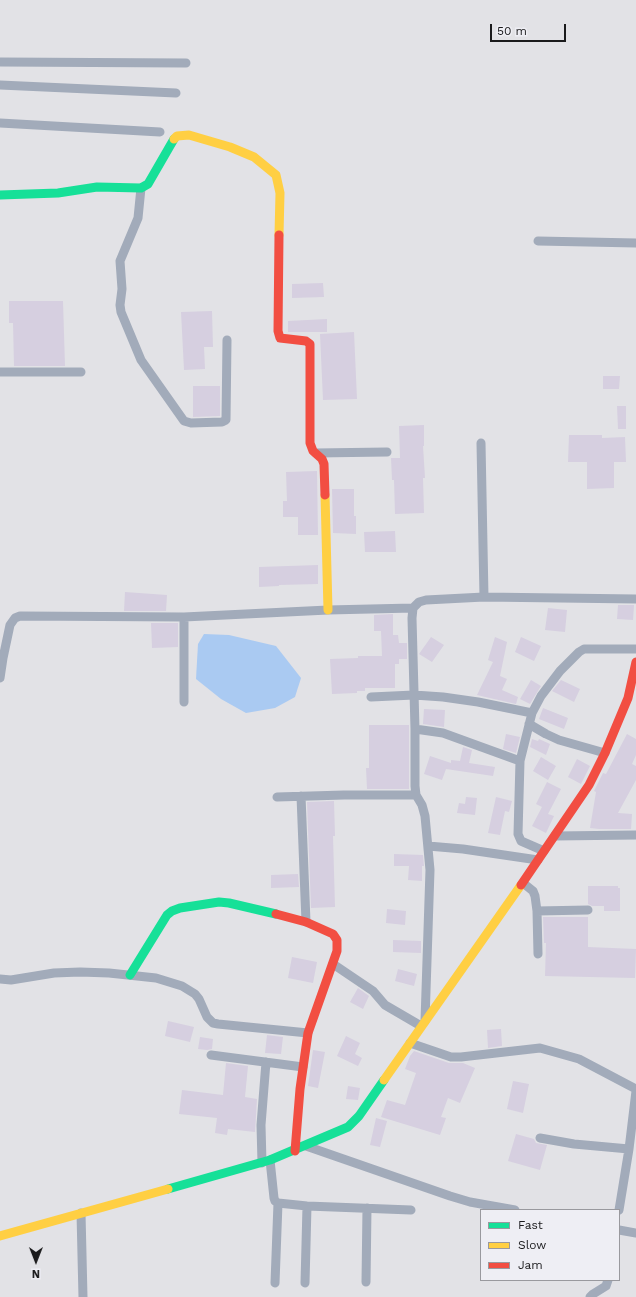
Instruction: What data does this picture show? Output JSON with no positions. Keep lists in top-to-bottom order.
{
  "legend": ["Fast", "Slow", "Jam"],
  "scale_bar": "50 m",
  "north": "bottom"
}
